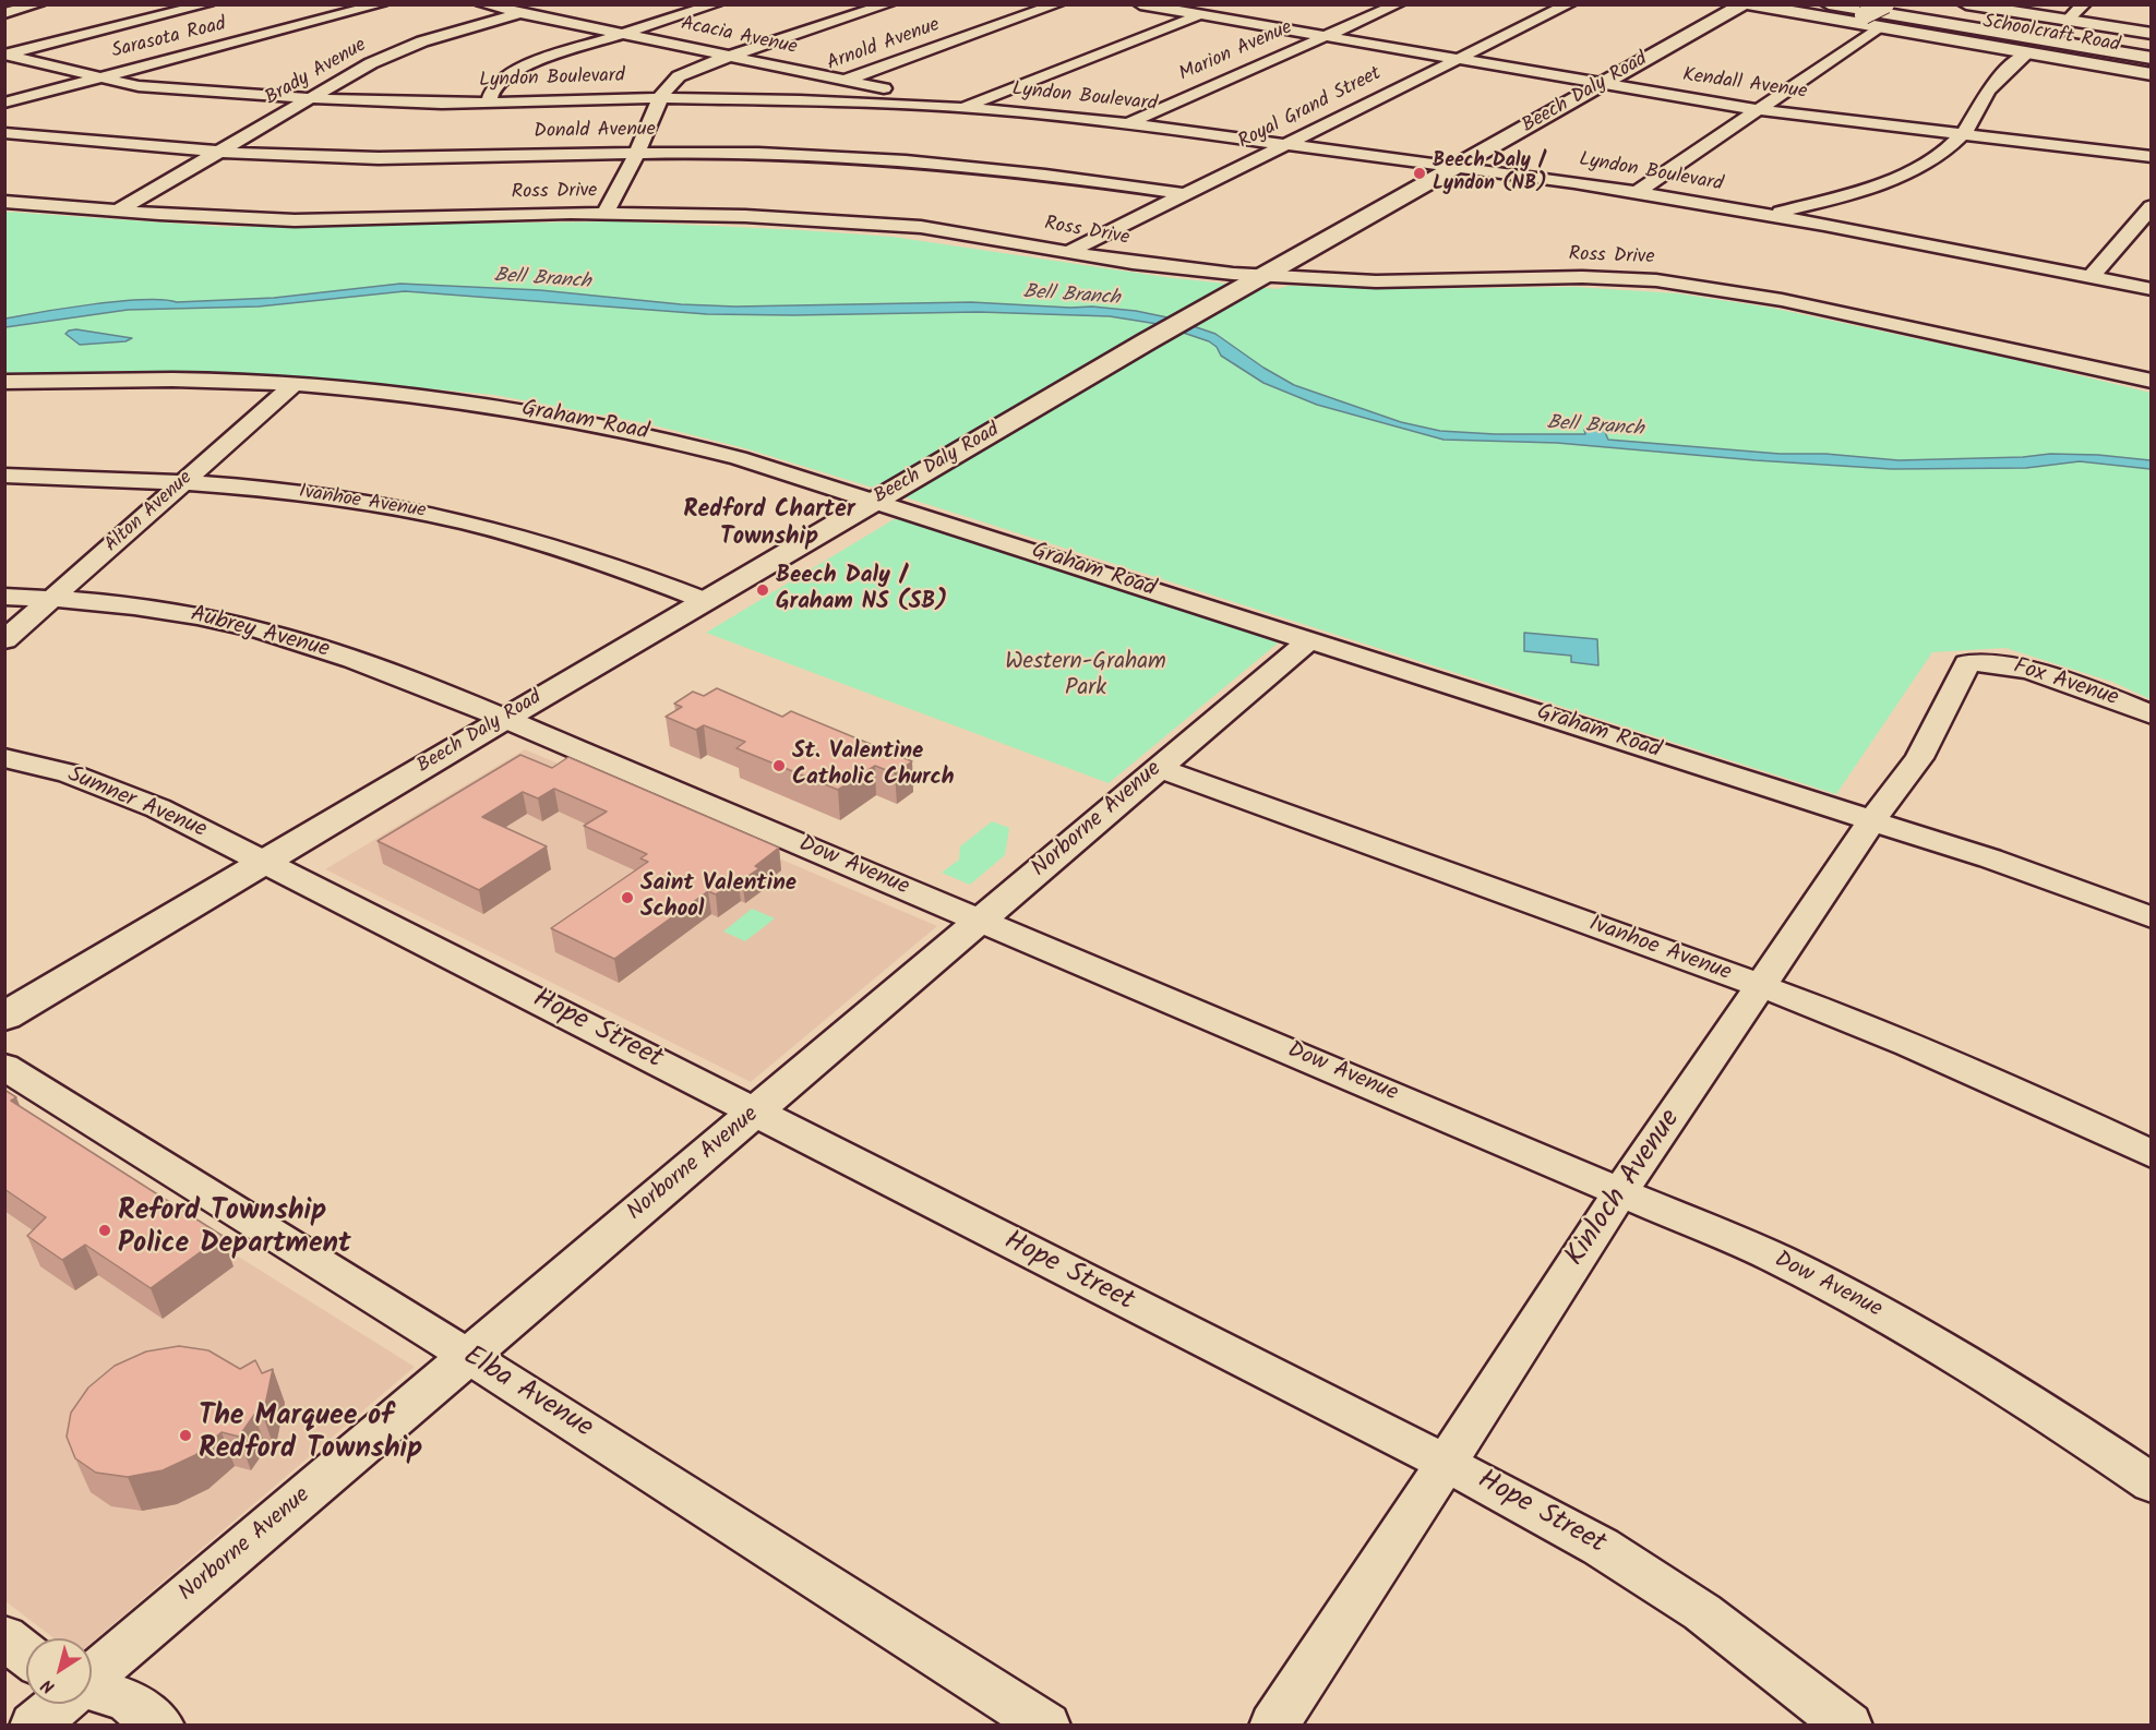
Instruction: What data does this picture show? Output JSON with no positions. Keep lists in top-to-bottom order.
{
  "streets": {
    "main road": ["Schoolcraft Road", "Beech Daly Road"],
    "street": [
      "Acacia Avenue",
      "Sarasota Road",
      "Arnold Avenue",
      "Marion Avenue",
      "Brady Avenue",
      "Lyndon Boulevard",
      "Kendall Avenue",
      "Royal Grand Street",
      "Donald Avenue",
      "Ross Drive",
      "Graham Road",
      "Ivanhoe Avenue",
      "Alton Avenue",
      "Aubrey Avenue",
      "Fox Avenue",
      "Sumner Avenue",
      "Norborne Avenue",
      "Dow Avenue",
      "Hope Street",
      "Kinloch Avenue",
      "Elba Avenue"
    ]
  },
  "crossings": [
    ["Acacia Avenue", "Arnold Avenue"],
    ["Acacia Avenue", "Brady Avenue"],
    ["Acacia Avenue", "Lyndon Boulevard"],
    ["Sarasota Road", "Lyndon Boulevard"],
    ["Arnold Avenue", "Lyndon Boulevard"],
    ["Marion Avenue", "Lyndon Boulevard"],
    ["Marion Avenue", "Kendall Avenue"],
    ["Brady Avenue", "Lyndon Boulevard"],
    ["Brady Avenue", "Donald Avenue"],
    ["Brady Avenue", "Ross Drive"],
    ["Lyndon Boulevard", "Beech Daly Road"],
    ["Lyndon Boulevard", "Royal Grand Street"],
    ["Kendall Avenue", "Beech Daly Road"],
    ["Kendall Avenue", "Royal Grand Street"],
    ["Beech Daly Road", "Ross Drive"],
    ["Beech Daly Road", "Graham Road"],
    ["Beech Daly Road", "Ivanhoe Avenue"],
    ["Beech Daly Road", "Aubrey Avenue"],
    ["Beech Daly Road", "Sumner Avenue"],
    ["Beech Daly Road", "Dow Avenue"],
    ["Beech Daly Road", "Hope Street"],
    ["Royal Grand Street", "Donald Avenue"],
    ["Royal Grand Street", "Ross Drive"],
    ["Graham Road", "Alton Avenue"],
    ["Graham Road", "Norborne Avenue"],
    ["Graham Road", "Kinloch Avenue"],
    ["Ivanhoe Avenue", "Alton Avenue"],
    ["Ivanhoe Avenue", "Norborne Avenue"],
    ["Ivanhoe Avenue", "Kinloch Avenue"],
    ["Alton Avenue", "Aubrey Avenue"],
    ["Aubrey Avenue", "Dow Avenue"],
    ["Fox Avenue", "Kinloch Avenue"],
    ["Sumner Avenue", "Hope Street"],
    ["Norborne Avenue", "Dow Avenue"],
    ["Norborne Avenue", "Hope Street"],
    ["Norborne Avenue", "Elba Avenue"],
    ["Dow Avenue", "Kinloch Avenue"],
    ["Hope Street", "Kinloch Avenue"]
  ],
  "districts": ["Redford Charter Township"],
  "water": ["Bell Branch"],
  "parks": ["Western-Graham Park"],
  "places": [
    "Beech Daly / Lyndon (NB)",
    "Beech Daly / Graham NS (SB)",
    "St. Valentine Catholic Church",
    "Saint Valentine School",
    "Reford Township Police Department",
    "The Marquee of Redford Township"
  ],
  "north": "bottom left"
}
